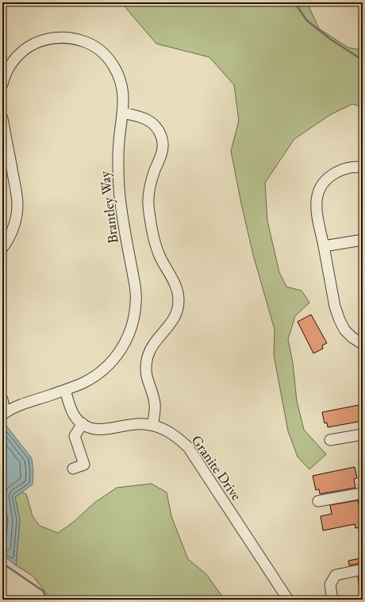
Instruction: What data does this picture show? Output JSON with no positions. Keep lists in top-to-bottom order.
{
  "streets": {
    "street": ["Brantley Way", "Granite Drive"]
  },
  "crossings": [
    ["Brantley Way", "Granite Drive"]
  ]
}
